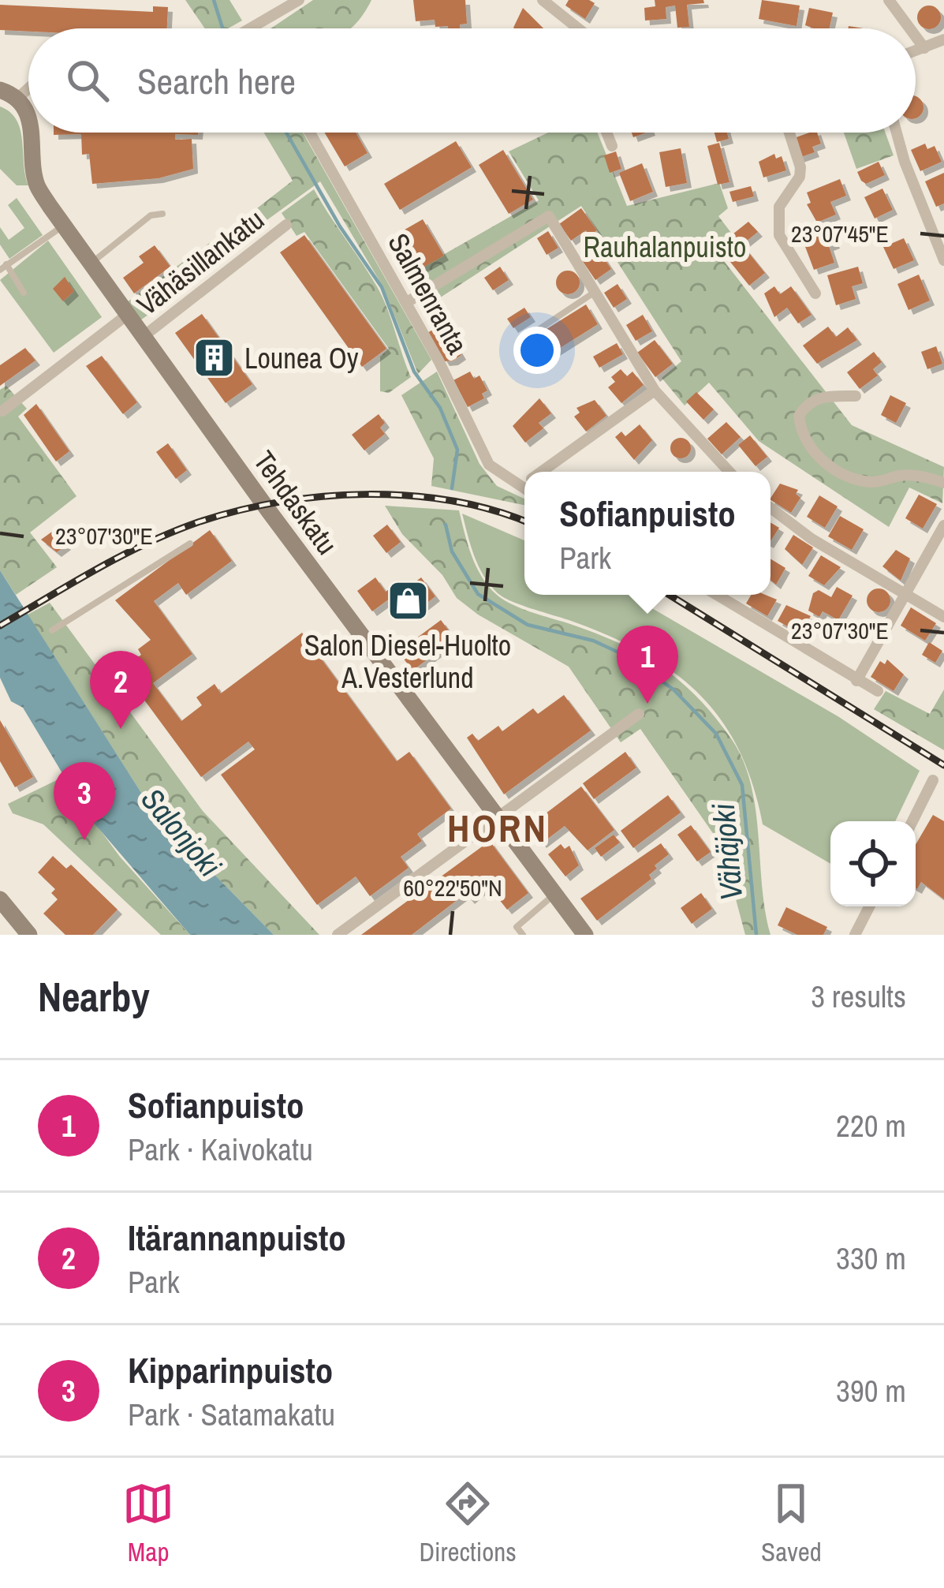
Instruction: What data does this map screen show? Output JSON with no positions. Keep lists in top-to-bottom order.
{
  "streets": {
    "street": ["Vähäsillankatu", "Salmenranta", "Tehdaskatu"]
  },
  "crossings": [
    ["Vähäsillankatu", "Tehdaskatu"]
  ],
  "districts": ["HORN"],
  "water": ["Salonjoki", "Vähäjoki"],
  "parks": ["Rauhalanpuisto"],
  "places": {
    "building": ["Lounea Oy"],
    "shop": ["Salon Diesel-Huolto A.Vesterlund"]
  },
  "page": {
    "search": "Search here",
    "popup": ["Sofianpuisto", "Park"],
    "pins": ["1", "2", "3"],
    "heading": ["Nearby", "3 results"],
    "list": [
      {
        "mark": "1",
        "name": "Sofianpuisto",
        "note": "Park · Kaivokatu",
        "value": "220 m"
      },
      {
        "mark": "2",
        "name": "Itärannanpuisto",
        "note": "Park",
        "value": "330 m"
      },
      {
        "mark": "3",
        "name": "Kipparinpuisto",
        "note": "Park · Satamakatu",
        "value": "390 m"
      }
    ],
    "nav": ["Map", "Directions", "Saved"]
  },
  "coordinates": ["23°07'45\"E", "23°07'30\"E", "60°22'50\"N"]
}
